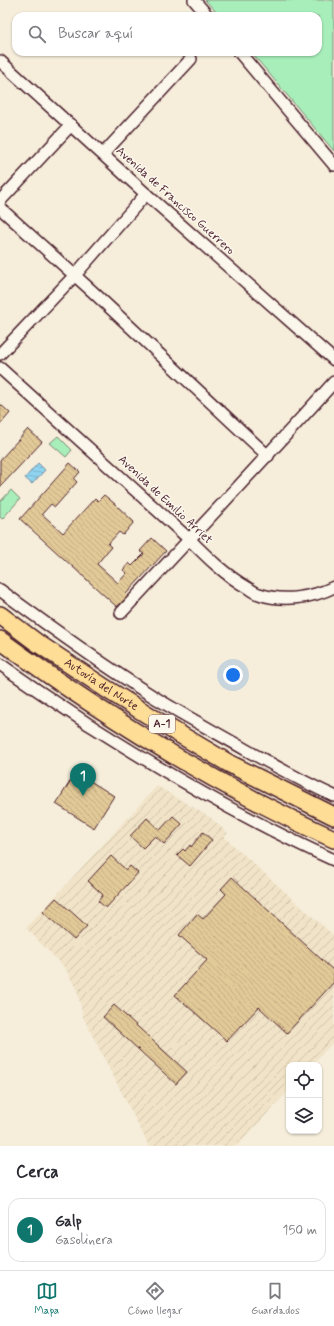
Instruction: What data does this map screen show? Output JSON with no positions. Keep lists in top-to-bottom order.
{
  "streets": {
    "highway": ["Autovía del Norte", "A-1"],
    "street": ["Avenida de Francisco Guerrero", "Avenida de Emilio Arriet"]
  },
  "page": {
    "search": "Buscar aquí",
    "pins": "1",
    "heading": "Cerca",
    "list": [
      {
        "mark": "1",
        "name": "Galp",
        "note": "Gasolinera",
        "value": "150 m"
      }
    ],
    "nav": ["Mapa", "Cómo llegar", "Guardados"]
  }
}
